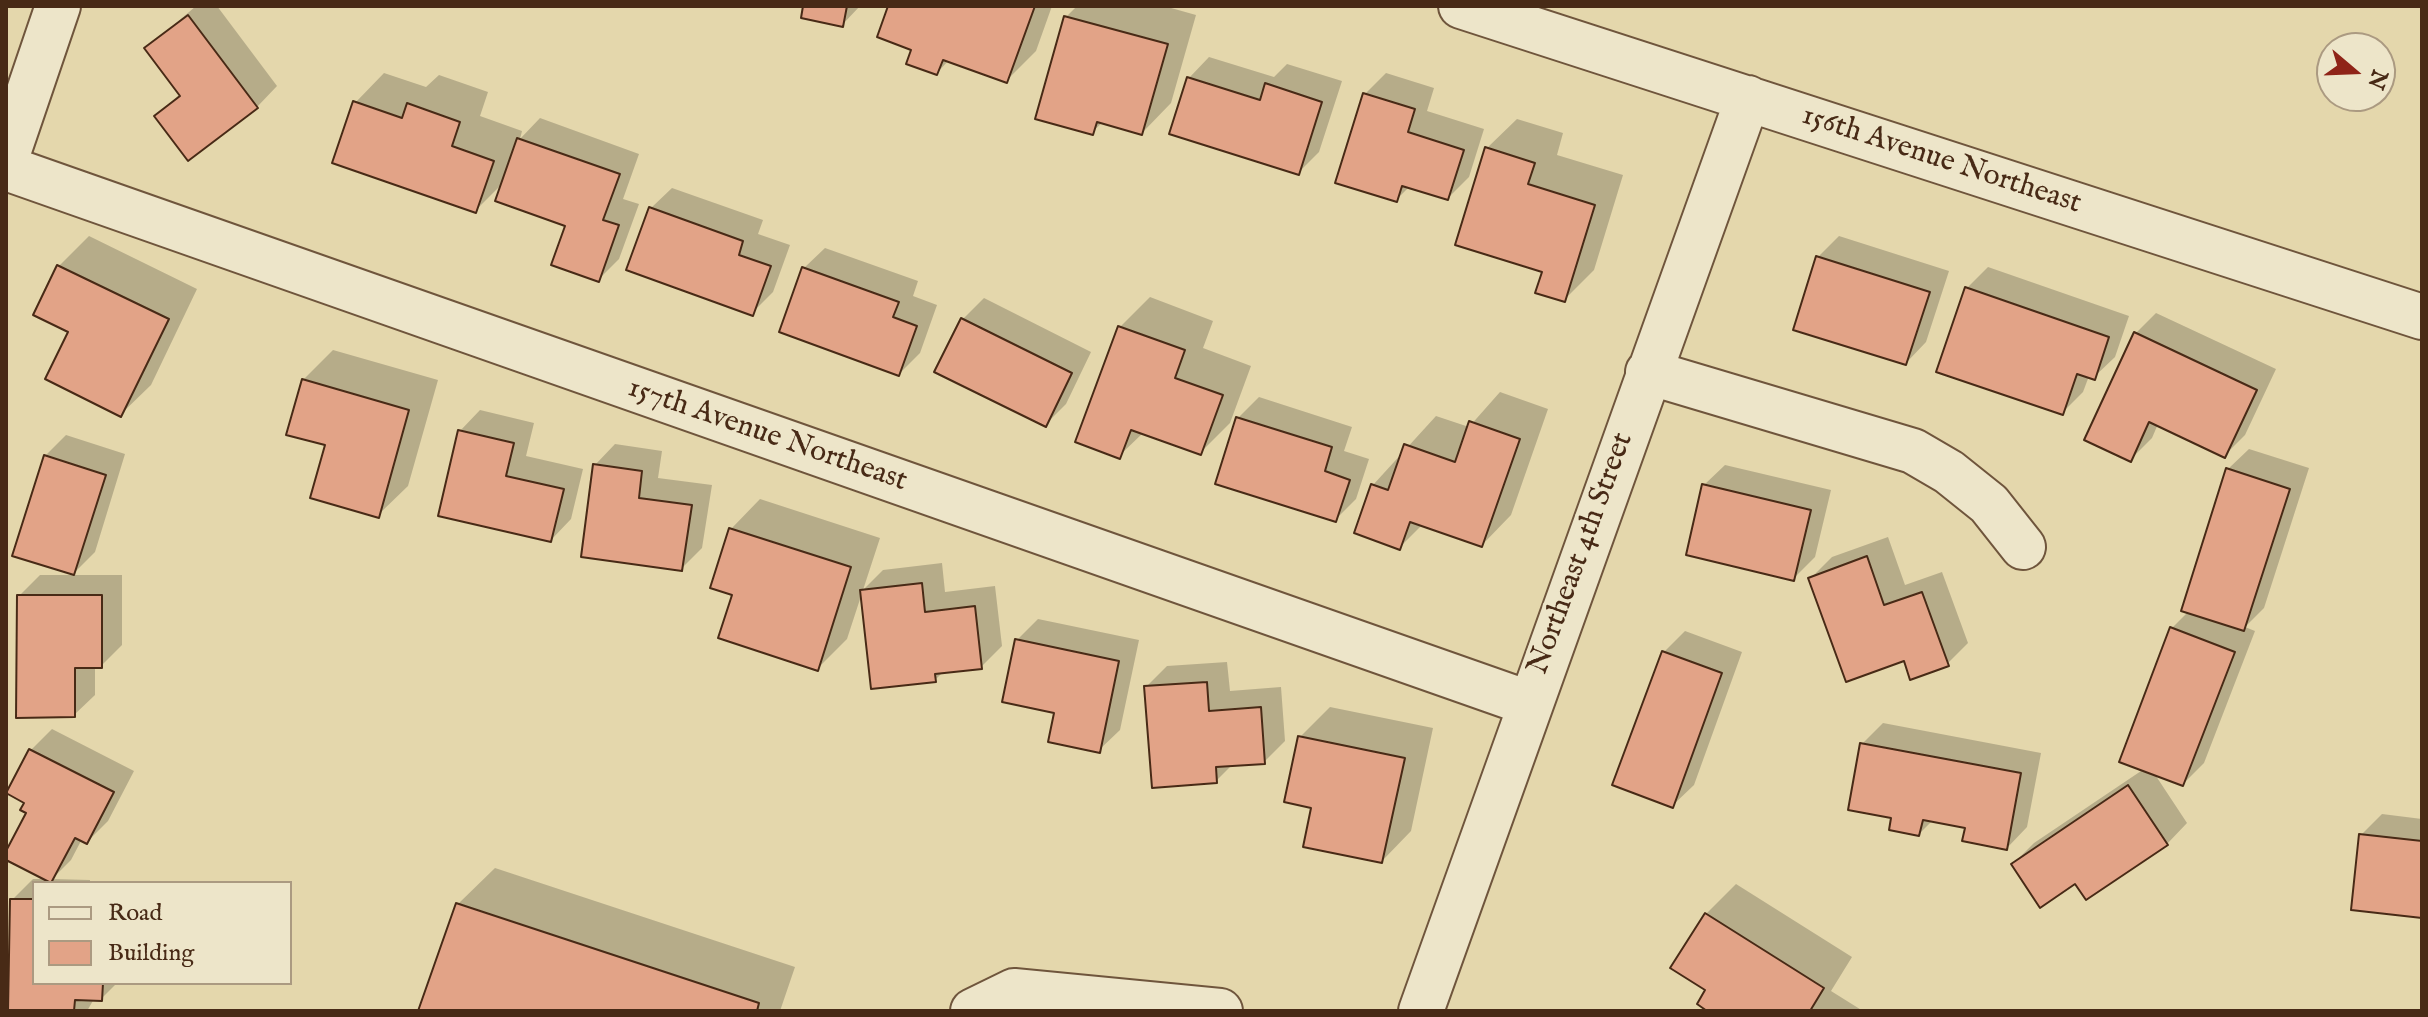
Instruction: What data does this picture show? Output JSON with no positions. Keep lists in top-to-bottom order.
{
  "streets": {
    "street": ["156th Avenue Northeast", "157th Avenue Northeast", "Northeast 4th Street"]
  },
  "crossings": [
    ["156th Avenue Northeast", "Northeast 4th Street"],
    ["157th Avenue Northeast", "Northeast 4th Street"]
  ],
  "legend": ["Road", "Building"],
  "north": "right"
}
